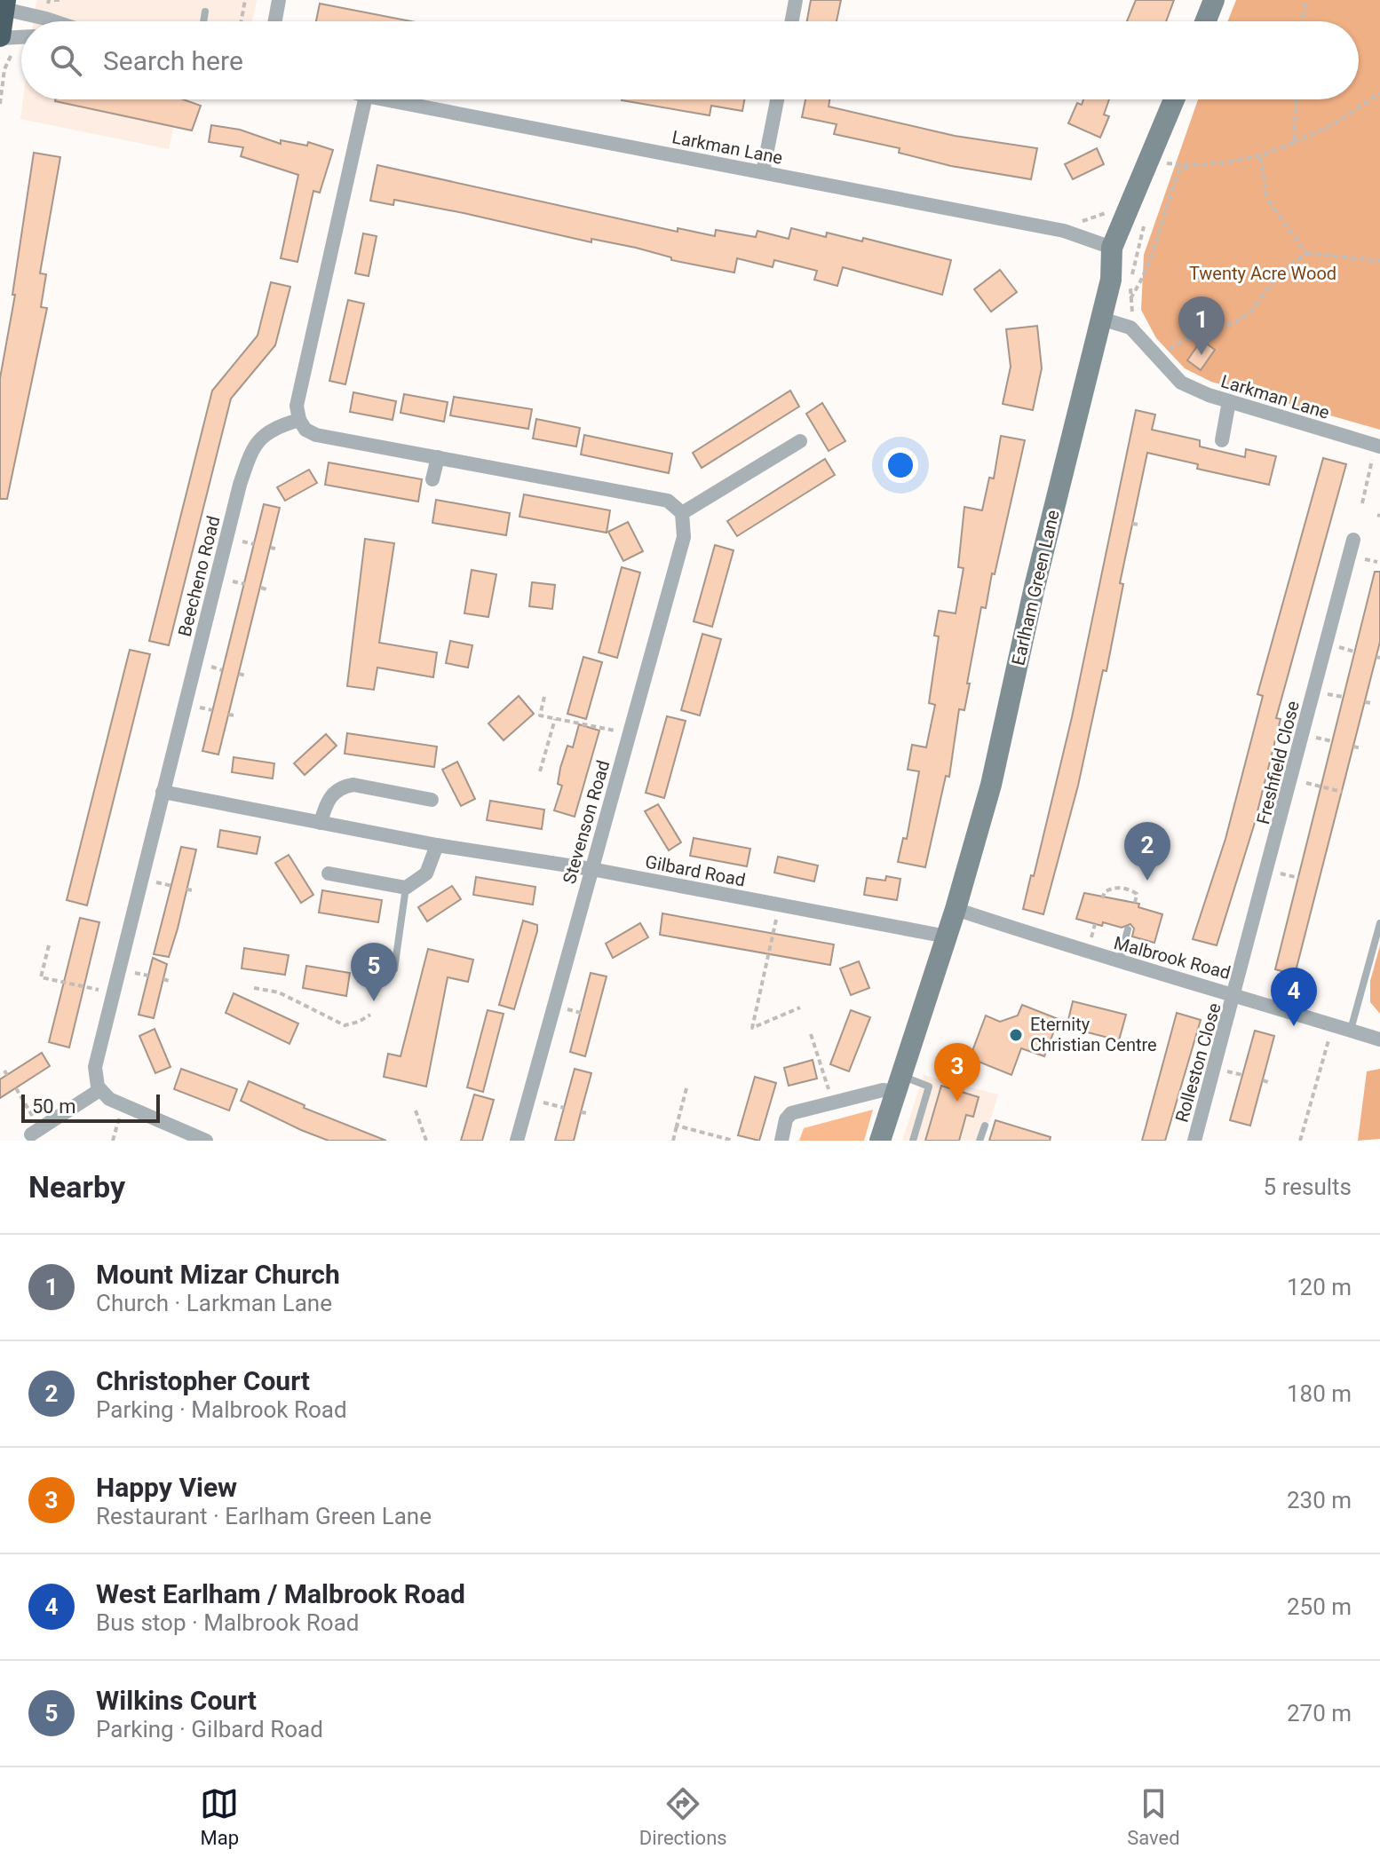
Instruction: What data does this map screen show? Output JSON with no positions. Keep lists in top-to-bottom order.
{
  "streets": {
    "street": [
      "Larkman Lane",
      "Beecheno Road",
      "Earlham Green Lane",
      "Freshfield Close",
      "Stevenson Road",
      "Gilbard Road",
      "Malbrook Road",
      "Rolleston Close"
    ]
  },
  "crossings": [
    ["Larkman Lane", "Earlham Green Lane"],
    ["Beecheno Road", "Gilbard Road"],
    ["Earlham Green Lane", "Gilbard Road"],
    ["Earlham Green Lane", "Malbrook Road"],
    ["Freshfield Close", "Malbrook Road"],
    ["Freshfield Close", "Rolleston Close"],
    ["Stevenson Road", "Gilbard Road"],
    ["Malbrook Road", "Rolleston Close"]
  ],
  "parks": ["Twenty Acre Wood"],
  "places": ["Eternity Christian Centre"],
  "scale_bar": "50 m",
  "page": {
    "search": "Search here",
    "pins": [
      "1",
      "2",
      "5",
      "4",
      "3"
    ],
    "scale": "50 m",
    "heading": ["Nearby", "5 results"],
    "list": [
      {
        "mark": "1",
        "name": "Mount Mizar Church",
        "note": "Church · Larkman Lane",
        "value": "120 m"
      },
      {
        "mark": "2",
        "name": "Christopher Court",
        "note": "Parking · Malbrook Road",
        "value": "180 m"
      },
      {
        "mark": "3",
        "name": "Happy View",
        "note": "Restaurant · Earlham Green Lane",
        "value": "230 m"
      },
      {
        "mark": "4",
        "name": "West Earlham / Malbrook Road",
        "note": "Bus stop · Malbrook Road",
        "value": "250 m"
      },
      {
        "mark": "5",
        "name": "Wilkins Court",
        "note": "Parking · Gilbard Road",
        "value": "270 m"
      }
    ],
    "nav": ["Map", "Directions", "Saved"]
  }
}
